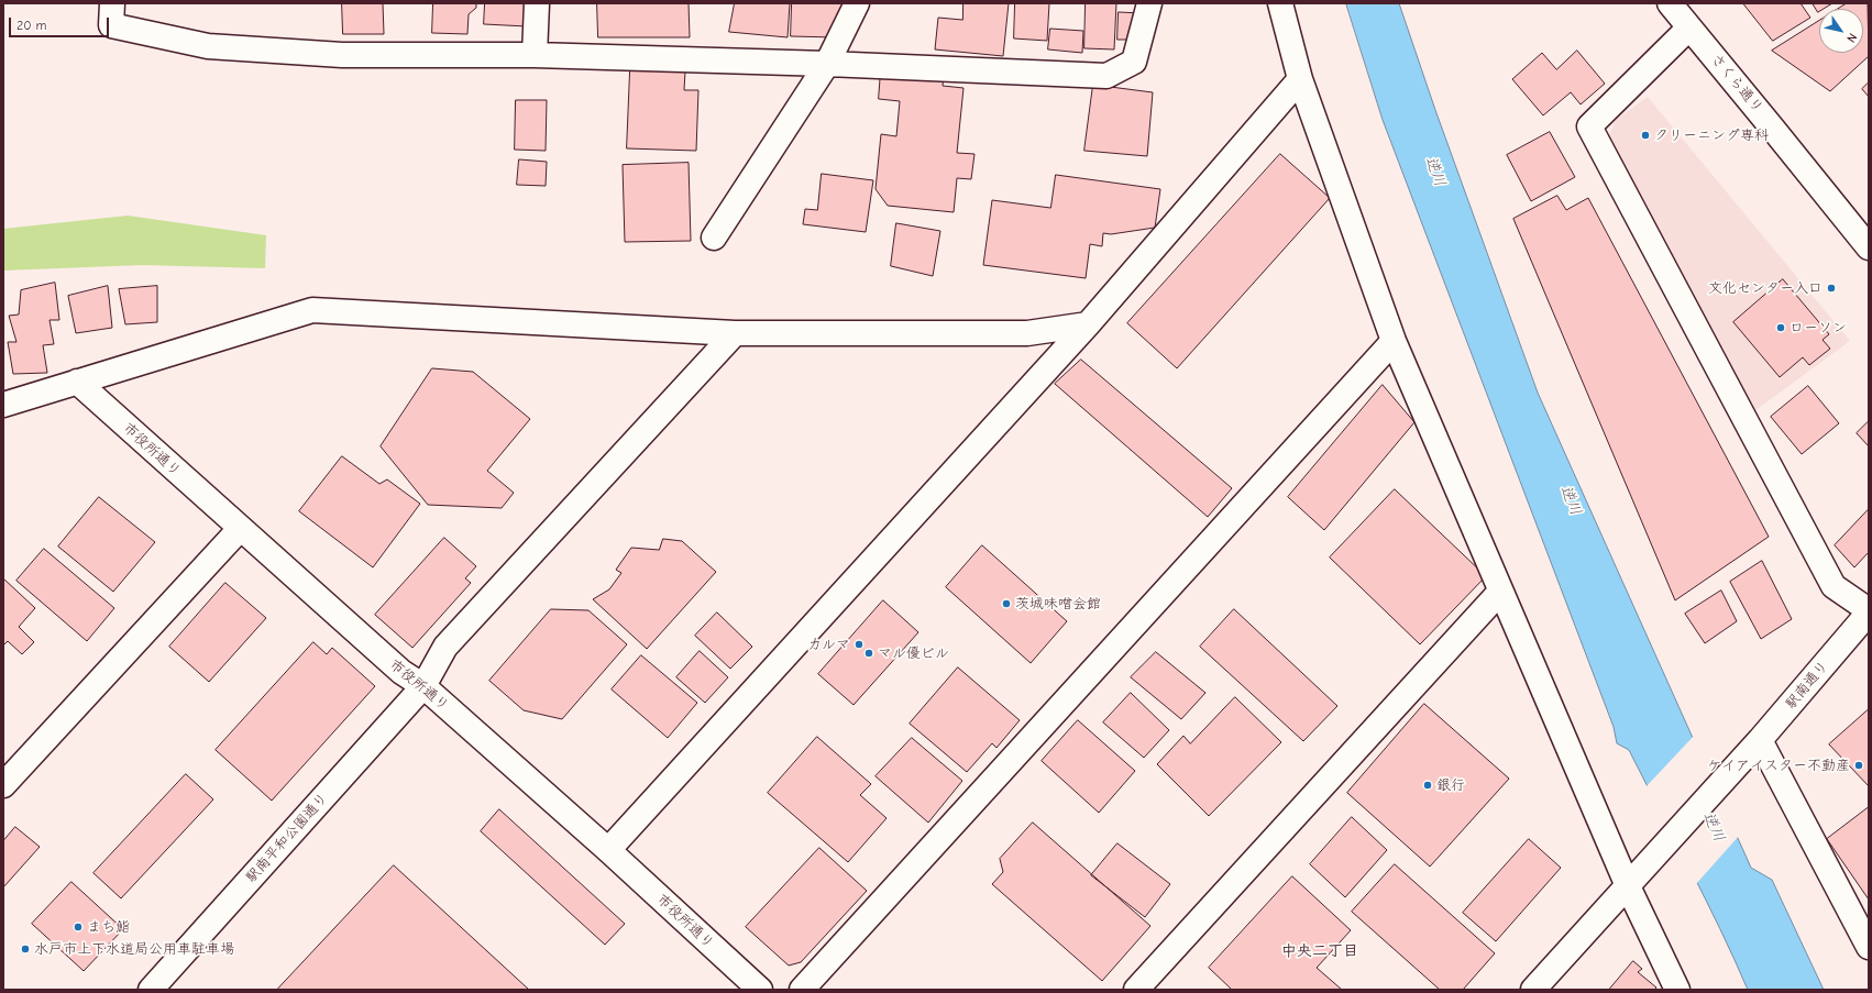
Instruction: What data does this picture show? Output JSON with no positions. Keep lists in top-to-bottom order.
{
  "streets": {
    "street": [
      "さくら通り",
      "市役所通り",
      "駅南通り",
      "駅南平和公園通り"
    ]
  },
  "crossings": [
    ["市役所通り", "駅南平和公園通り"]
  ],
  "districts": ["中央二丁目"],
  "water": ["逆川"],
  "places": [
    "クリーニング専科",
    "文化センター入口",
    "ローソン",
    "茨城味噌会館",
    "カルマ",
    "マル優ビル",
    "ケイアイスター不動産",
    "銀行",
    "まち鮨",
    "水戸市上下水道局公用車駐車場"
  ],
  "scale_bar": "20 m",
  "north": "bottom right"
}
